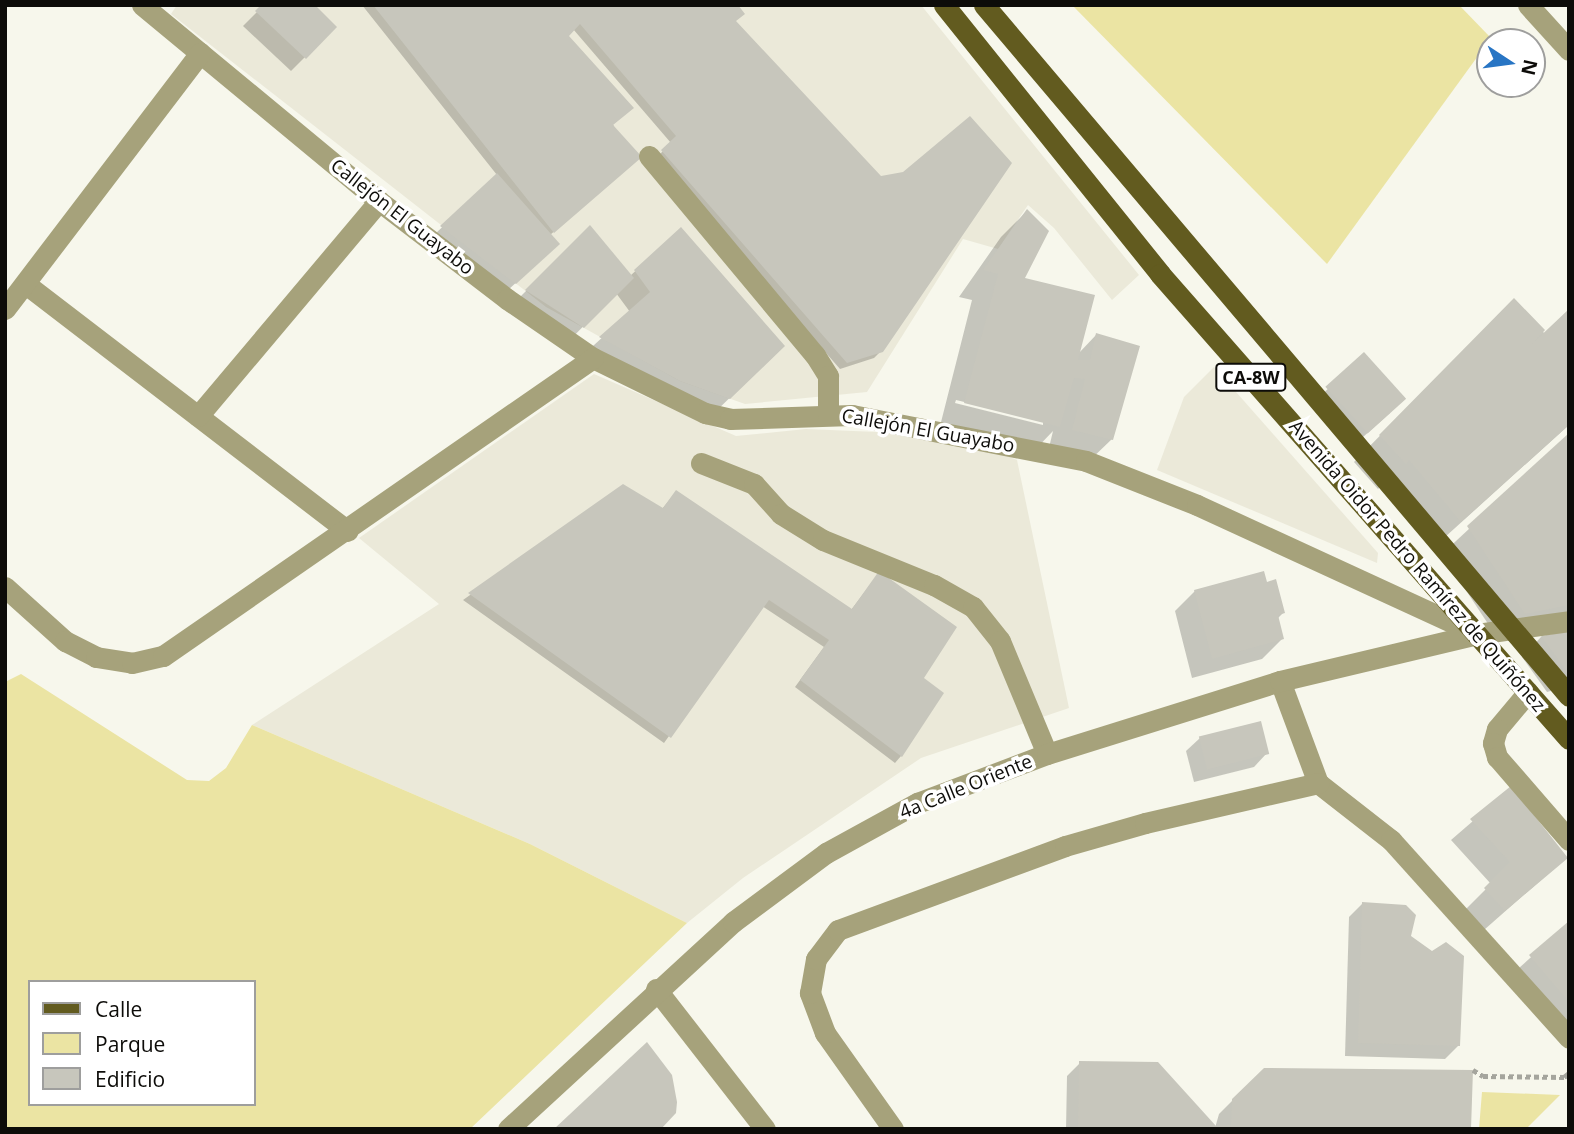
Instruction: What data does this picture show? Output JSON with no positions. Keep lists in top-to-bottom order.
{
  "streets": {
    "main road": ["CA-8W", "Avenida Oidor Pedro Ramírez de Quiñónez"],
    "street": ["Callejón El Guayabo", "4a Calle Oriente"]
  },
  "crossings": [
    ["Callejón El Guayabo", "Avenida Oidor Pedro Ramírez de Quiñónez"],
    ["Callejón El Guayabo", "4a Calle Oriente"],
    ["Avenida Oidor Pedro Ramírez de Quiñónez", "4a Calle Oriente"]
  ],
  "legend": ["Calle", "Parque", "Edificio"],
  "north": "right"
}
